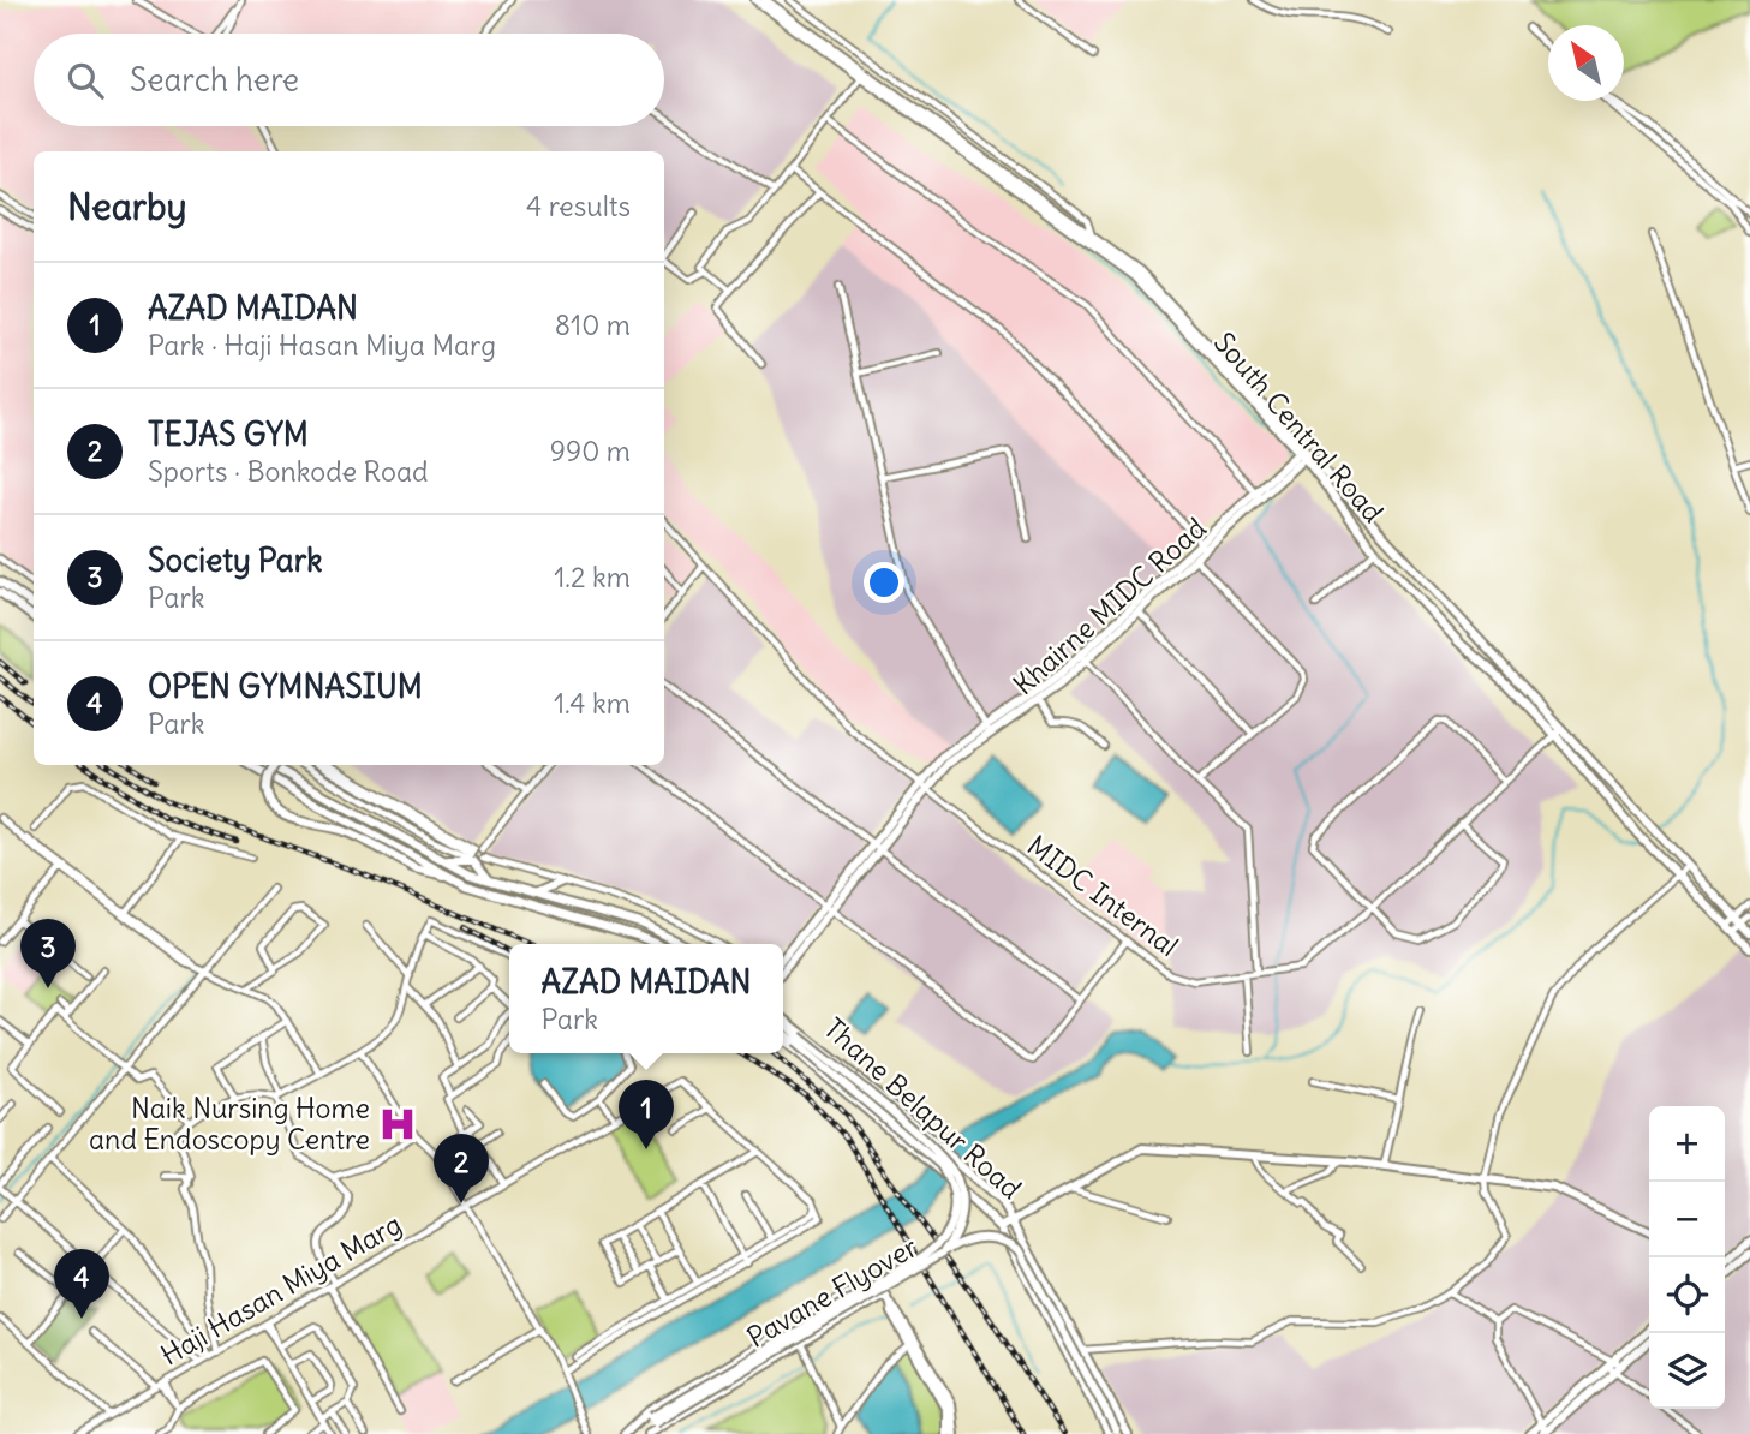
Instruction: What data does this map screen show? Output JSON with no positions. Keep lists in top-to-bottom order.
{
  "streets": {
    "main road": [
      "South Central Road",
      "Khairne MIDC Road",
      "Thane Belapur Road",
      "Pavane Flyover"
    ],
    "street": ["MIDC Internal", "Haji Hasan Miya Marg"]
  },
  "crossings": [
    ["South Central Road", "Khairne MIDC Road"],
    ["South Central Road", "MIDC Internal"],
    ["Khairne MIDC Road", "MIDC Internal"]
  ],
  "places": {
    "hospital": ["Naik Nursing Home and Endoscopy Centre"]
  },
  "north": "top left",
  "page": {
    "search": "Search here",
    "heading": ["Nearby", "4 results"],
    "list": [
      {
        "mark": "1",
        "name": "AZAD MAIDAN",
        "note": "Park · Haji Hasan Miya Marg",
        "value": "810 m"
      },
      {
        "mark": "2",
        "name": "TEJAS GYM",
        "note": "Sports · Bonkode Road",
        "value": "990 m"
      },
      {
        "mark": "3",
        "name": "Society Park",
        "note": "Park",
        "value": "1.2 km"
      },
      {
        "mark": "4",
        "name": "OPEN GYMNASIUM",
        "note": "Park",
        "value": "1.4 km"
      }
    ],
    "pins": [
      "3",
      "1",
      "2",
      "4"
    ],
    "popup": ["AZAD MAIDAN", "Park"],
    "map_buttons": ["+", "−"]
  }
}
